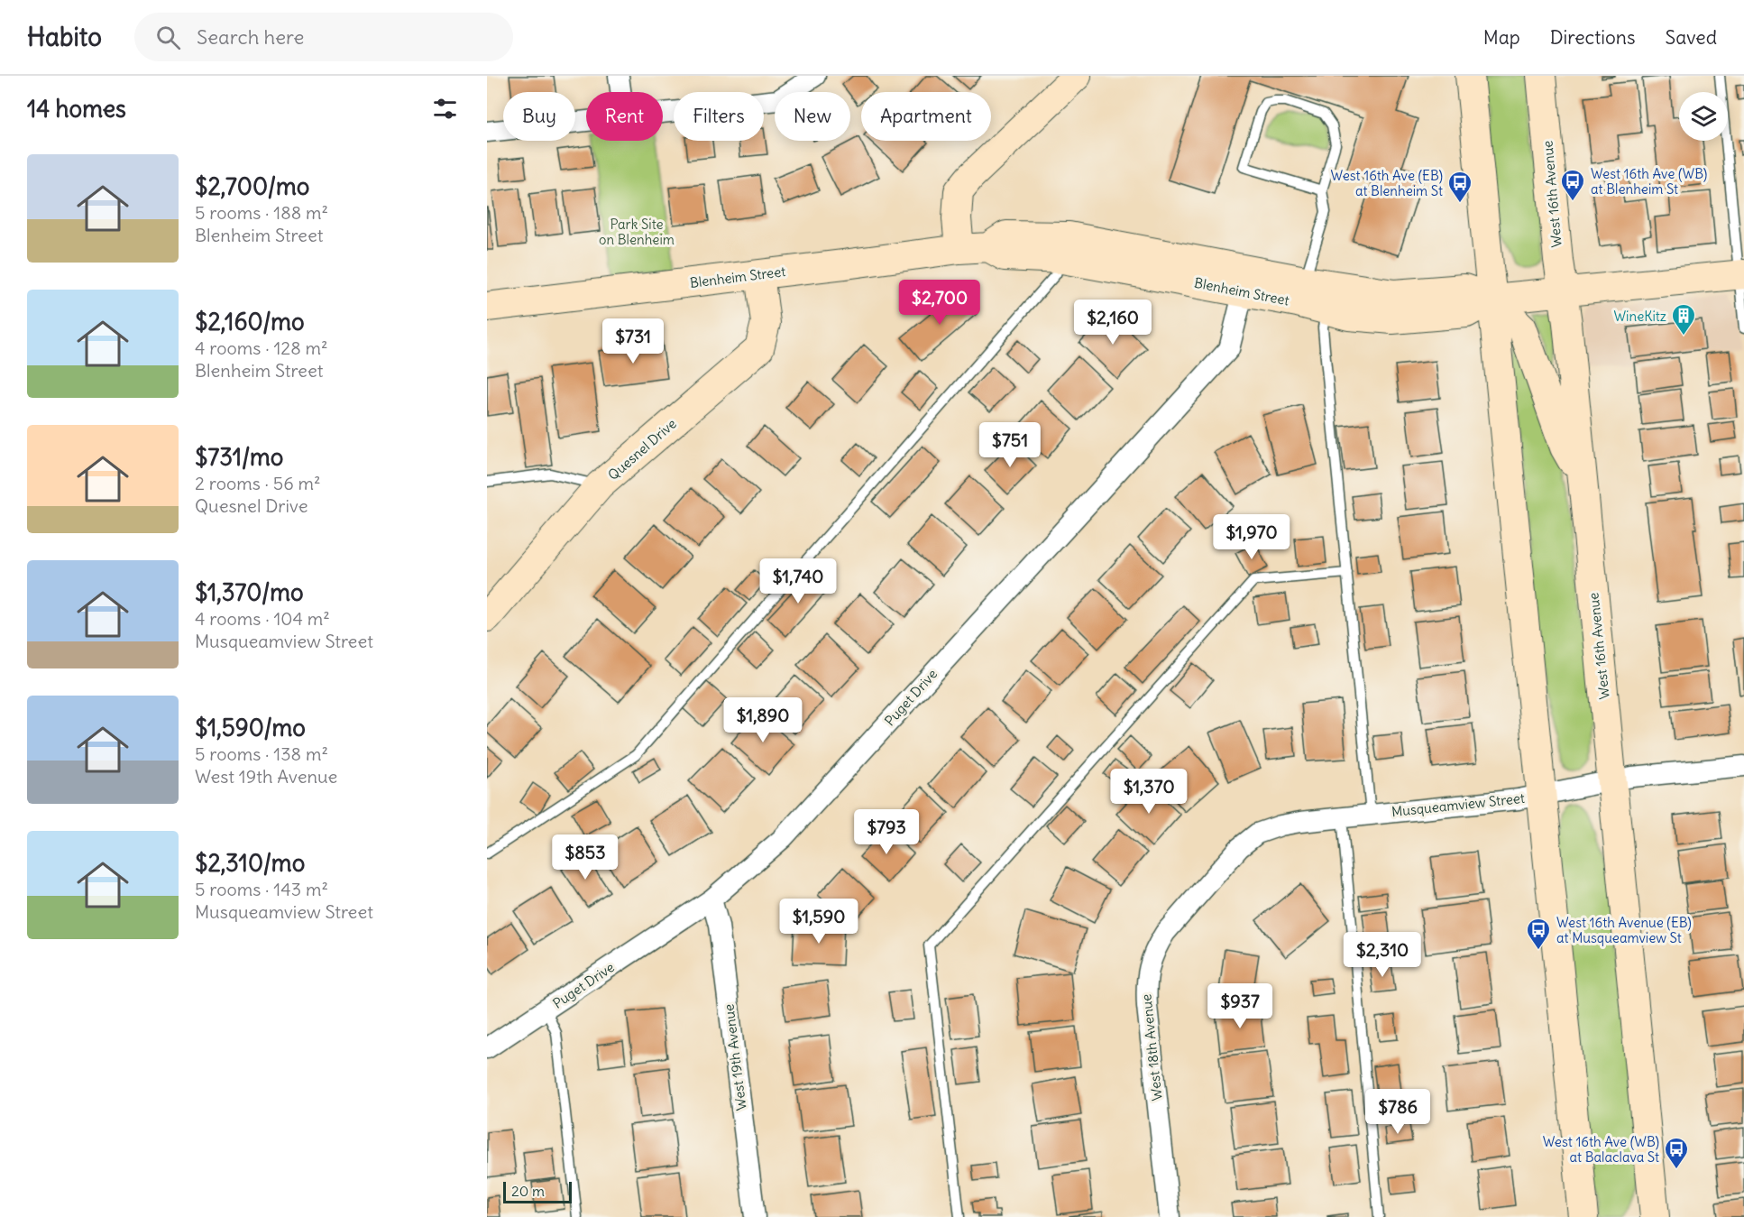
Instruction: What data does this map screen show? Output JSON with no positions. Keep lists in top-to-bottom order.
{
  "streets": {
    "main road": ["West 16th Avenue", "Blenheim Street", "Quesnel Drive"],
    "street": [
      "Puget Drive",
      "Musqueamview Street",
      "West 18th Avenue",
      "West 19th Avenue"
    ]
  },
  "crossings": [
    ["West 16th Avenue", "Blenheim Street"],
    ["West 16th Avenue", "Musqueamview Street"],
    ["Blenheim Street", "Quesnel Drive"],
    ["Blenheim Street", "Puget Drive"],
    ["Puget Drive", "West 19th Avenue"],
    ["Musqueamview Street", "West 18th Avenue"]
  ],
  "parks": ["Park Site on Blenheim"],
  "places": {
    "bus stop": [
      "West 16th Ave (WB) at Blenheim St",
      "West 16th Ave (EB) at Blenheim St",
      "West 16th Avenue (EB) at Musqueamview St",
      "West 16th Ave (WB) at Balaclava St"
    ],
    "building": ["WineKitz"]
  },
  "scale_bar": "20 m",
  "page": {
    "header": "Habito",
    "search": "Search here",
    "nav": ["Map", "Directions", "Saved"],
    "heading": "14 homes",
    "chip": [
      "Buy",
      "Rent",
      "Filters",
      "New",
      "Apartment"
    ],
    "list": [
      {
        "name": "$2,700/mo",
        "note": "5 rooms · 188 m² · Blenheim Street"
      },
      {
        "name": "$2,160/mo",
        "note": "4 rooms · 128 m² · Blenheim Street"
      },
      {
        "name": "$731/mo",
        "note": "2 rooms · 56 m² · Quesnel Drive"
      },
      {
        "name": "$1,370/mo",
        "note": "4 rooms · 104 m² · Musqueamview Street"
      },
      {
        "name": "$1,590/mo",
        "note": "5 rooms · 138 m² · West 19th Avenue"
      },
      {
        "name": "$2,310/mo",
        "note": "5 rooms · 143 m² · Musqueamview Street"
      }
    ],
    "price": [
      "$2,700",
      "$2,160",
      "$731",
      "$751",
      "$1,970",
      "$1,740",
      "$1,890",
      "$1,370",
      "$793",
      "$853",
      "$1,590",
      "$2,310",
      "$937",
      "$786"
    ],
    "scale": "20 m"
  }
}
